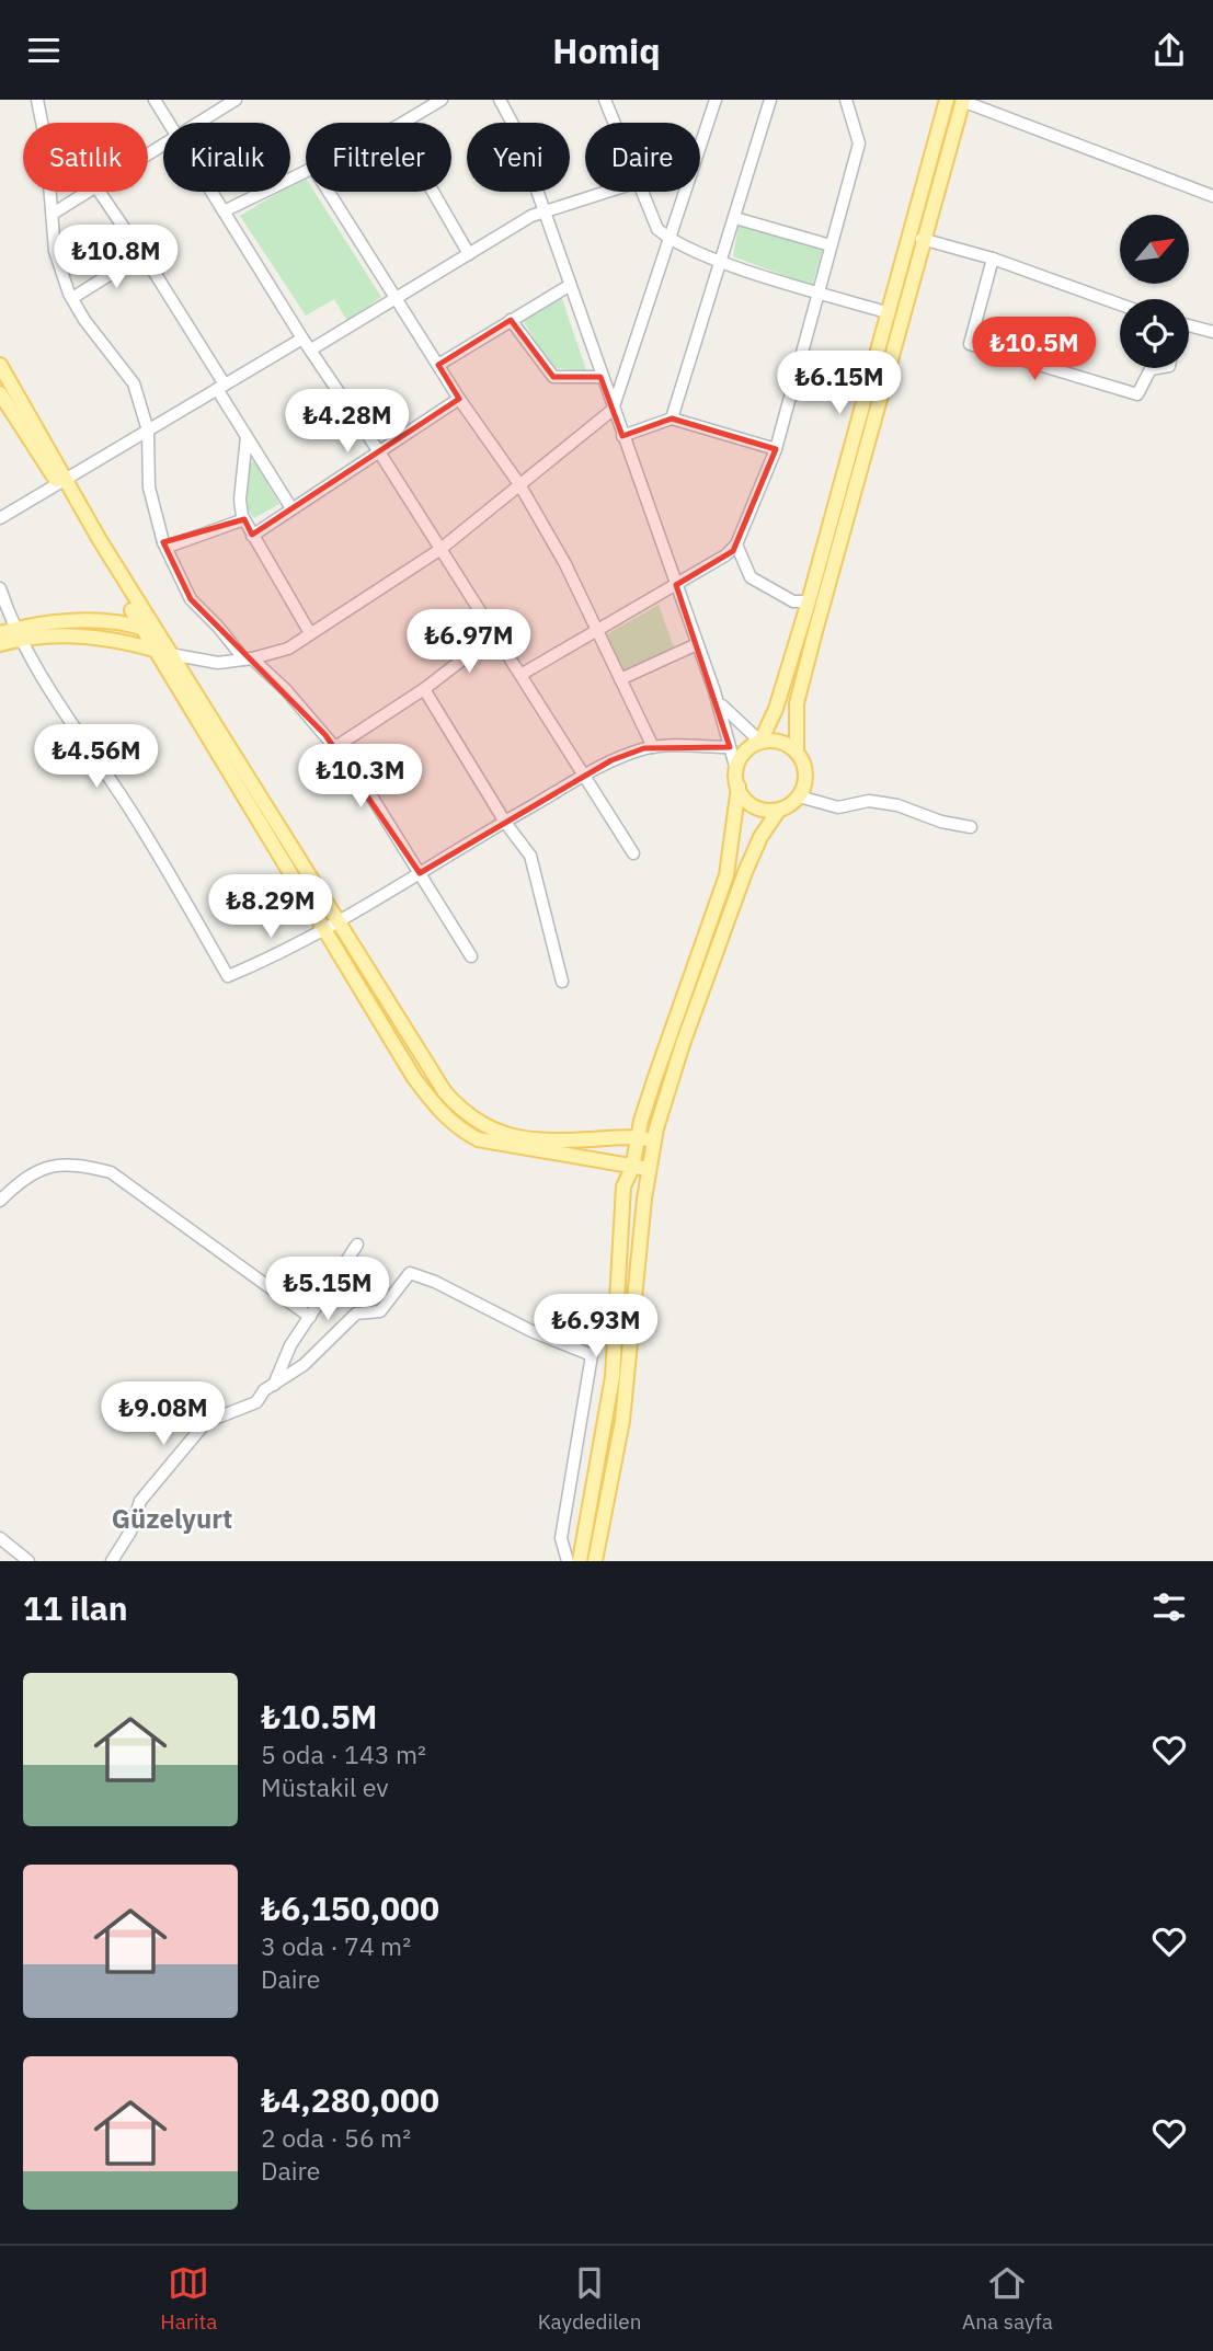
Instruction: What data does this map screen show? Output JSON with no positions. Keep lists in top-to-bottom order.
{
  "districts": ["Güzelyurt"],
  "north": "top right",
  "page": {
    "header": "Homiq",
    "chip": [
      "Satılık",
      "Kiralık",
      "Filtreler",
      "Yeni",
      "Daire"
    ],
    "price": [
      "₺10.8M",
      "₺10.5M",
      "₺6.15M",
      "₺4.28M",
      "₺6.97M",
      "₺4.56M",
      "₺10.3M",
      "₺8.29M",
      "₺5.15M",
      "₺6.93M",
      "₺9.08M"
    ],
    "heading": "11 ilan",
    "list": [
      {
        "name": "₺10.5M",
        "note": "5 oda · 143 m² · Müstakil ev"
      },
      {
        "name": "₺6,150,000",
        "note": "3 oda · 74 m² · Daire"
      },
      {
        "name": "₺4,280,000",
        "note": "2 oda · 56 m² · Daire"
      }
    ],
    "tabs": ["Harita", "Kaydedilen", "Ana sayfa"]
  }
}
